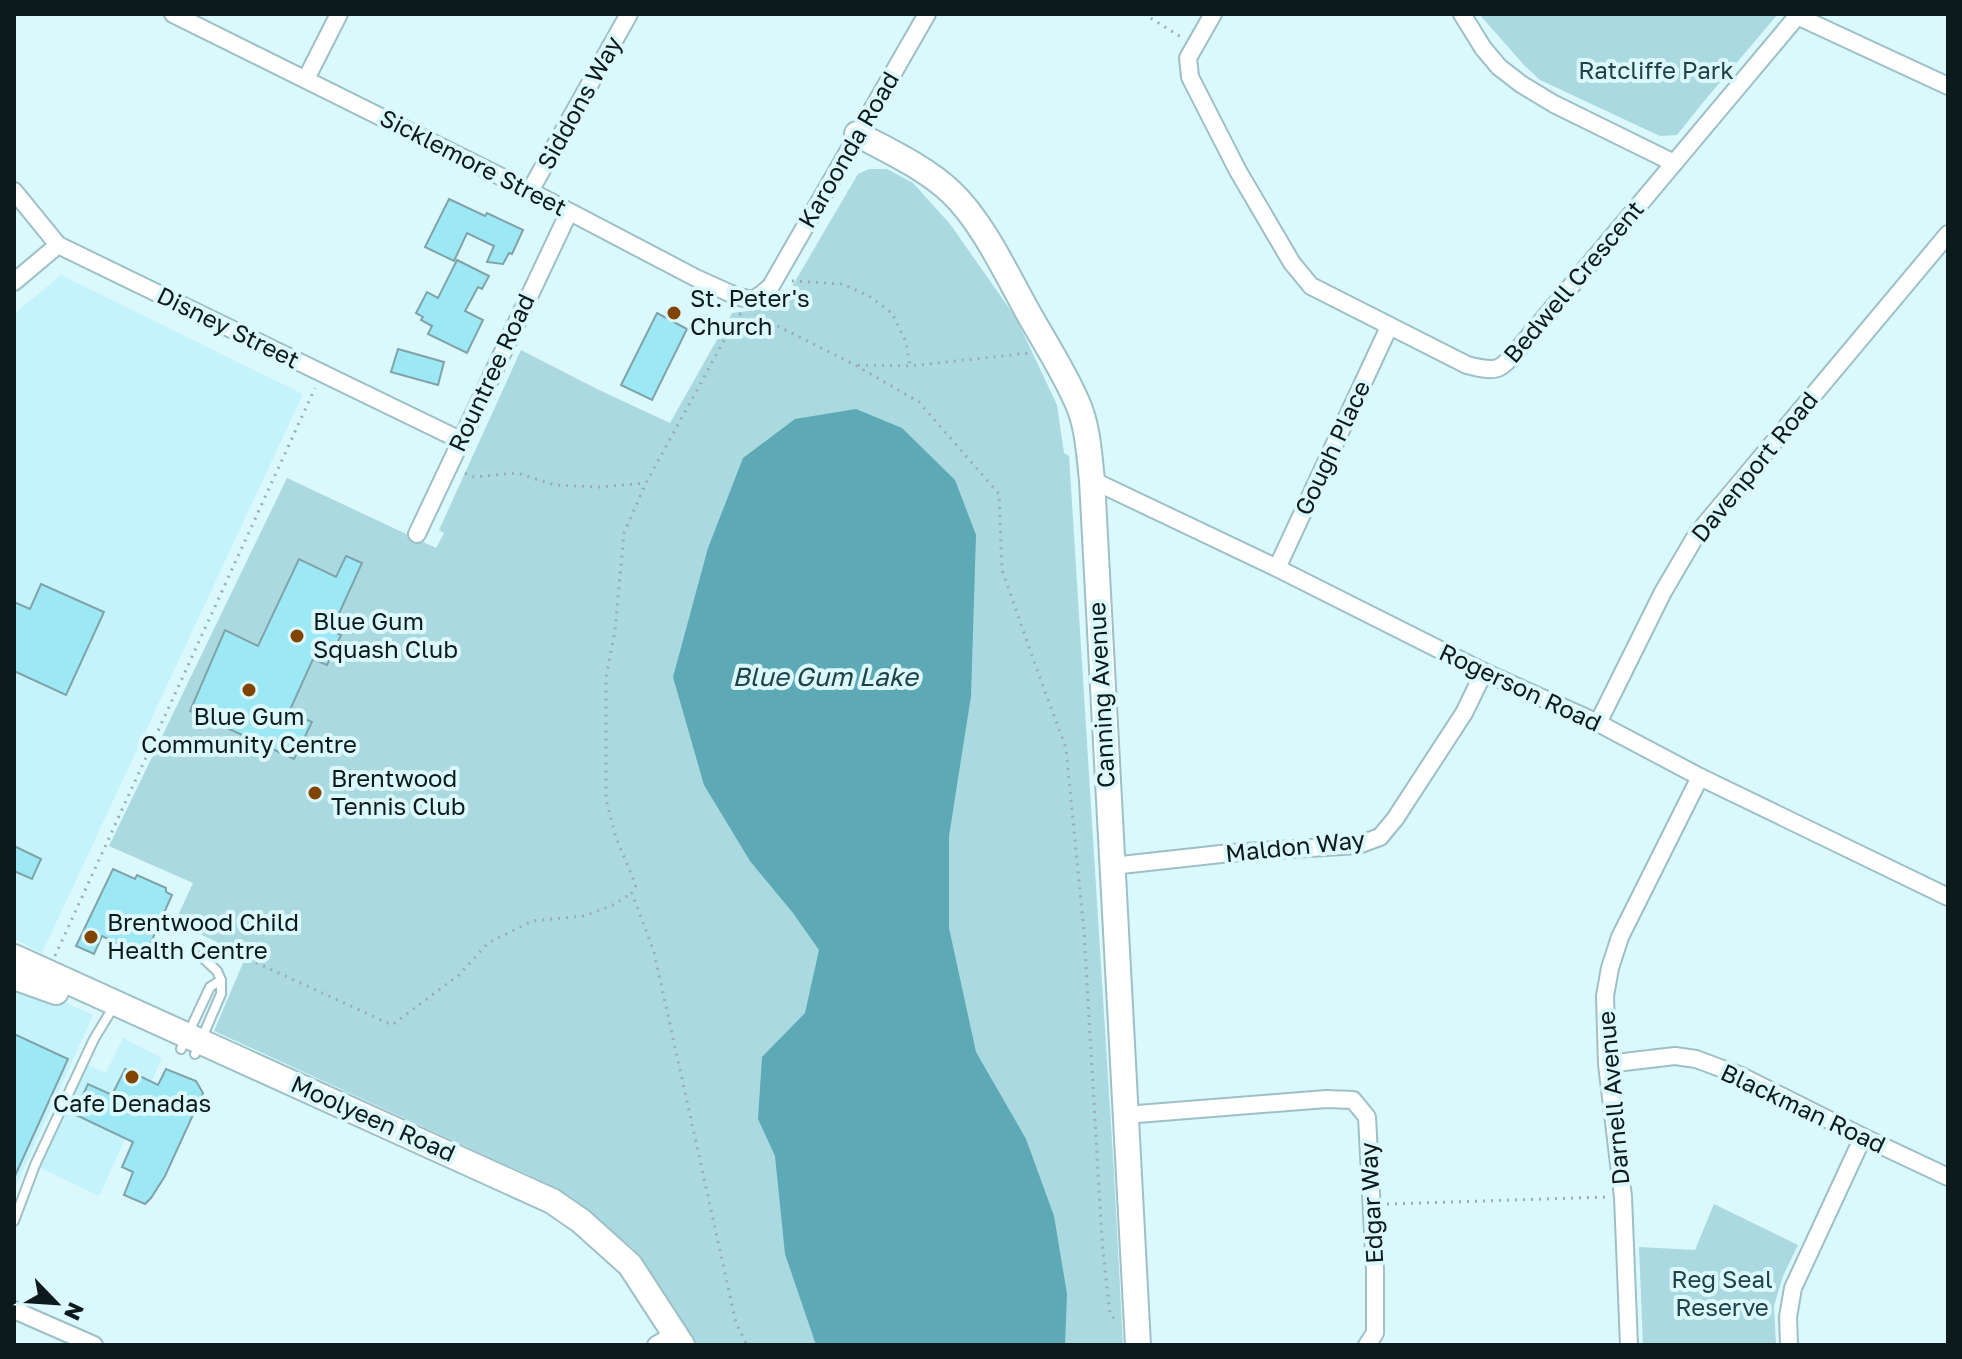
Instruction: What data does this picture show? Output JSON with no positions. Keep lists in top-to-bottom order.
{
  "streets": {
    "street": [
      "Siddons Way",
      "Karoonda Road",
      "Sicklemore Street",
      "Bedwell Crescent",
      "Disney Street",
      "Rountree Road",
      "Gough Place",
      "Davenport Road",
      "Rogerson Road",
      "Canning Avenue",
      "Maldon Way",
      "Darnell Avenue",
      "Blackman Road",
      "Moolyeen Road",
      "Edgar Way"
    ]
  },
  "crossings": [
    ["Siddons Way", "Sicklemore Street"],
    ["Karoonda Road", "Sicklemore Street"],
    ["Karoonda Road", "Canning Avenue"],
    ["Sicklemore Street", "Rountree Road"],
    ["Bedwell Crescent", "Gough Place"],
    ["Disney Street", "Rountree Road"],
    ["Gough Place", "Rogerson Road"],
    ["Davenport Road", "Rogerson Road"],
    ["Rogerson Road", "Canning Avenue"],
    ["Rogerson Road", "Maldon Way"],
    ["Rogerson Road", "Darnell Avenue"],
    ["Canning Avenue", "Maldon Way"],
    ["Canning Avenue", "Edgar Way"],
    ["Darnell Avenue", "Blackman Road"]
  ],
  "water": ["Blue Gum Lake"],
  "parks": ["Ratcliffe Park", "Reg Seal Reserve"],
  "places": [
    "St. Peter's Church",
    "Blue Gum Squash Club",
    "Blue Gum Community Centre",
    "Brentwood Tennis Club",
    "Brentwood Child Health Centre",
    "Cafe Denadas"
  ],
  "north": "bottom right"
}
